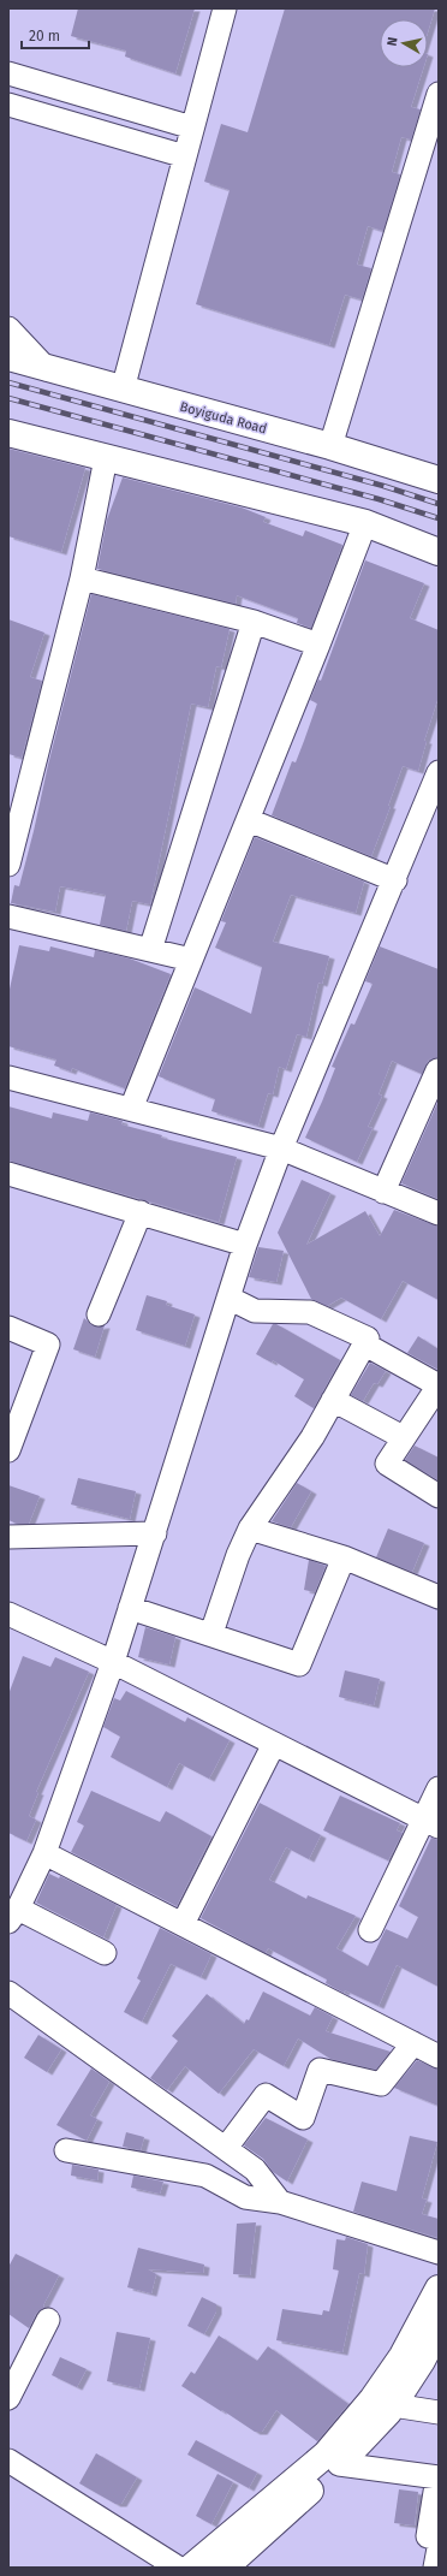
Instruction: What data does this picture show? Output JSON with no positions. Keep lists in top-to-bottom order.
{
  "streets": {
    "main road": ["Boyiguda Road"]
  },
  "scale_bar": "20 m",
  "north": "left"
}
